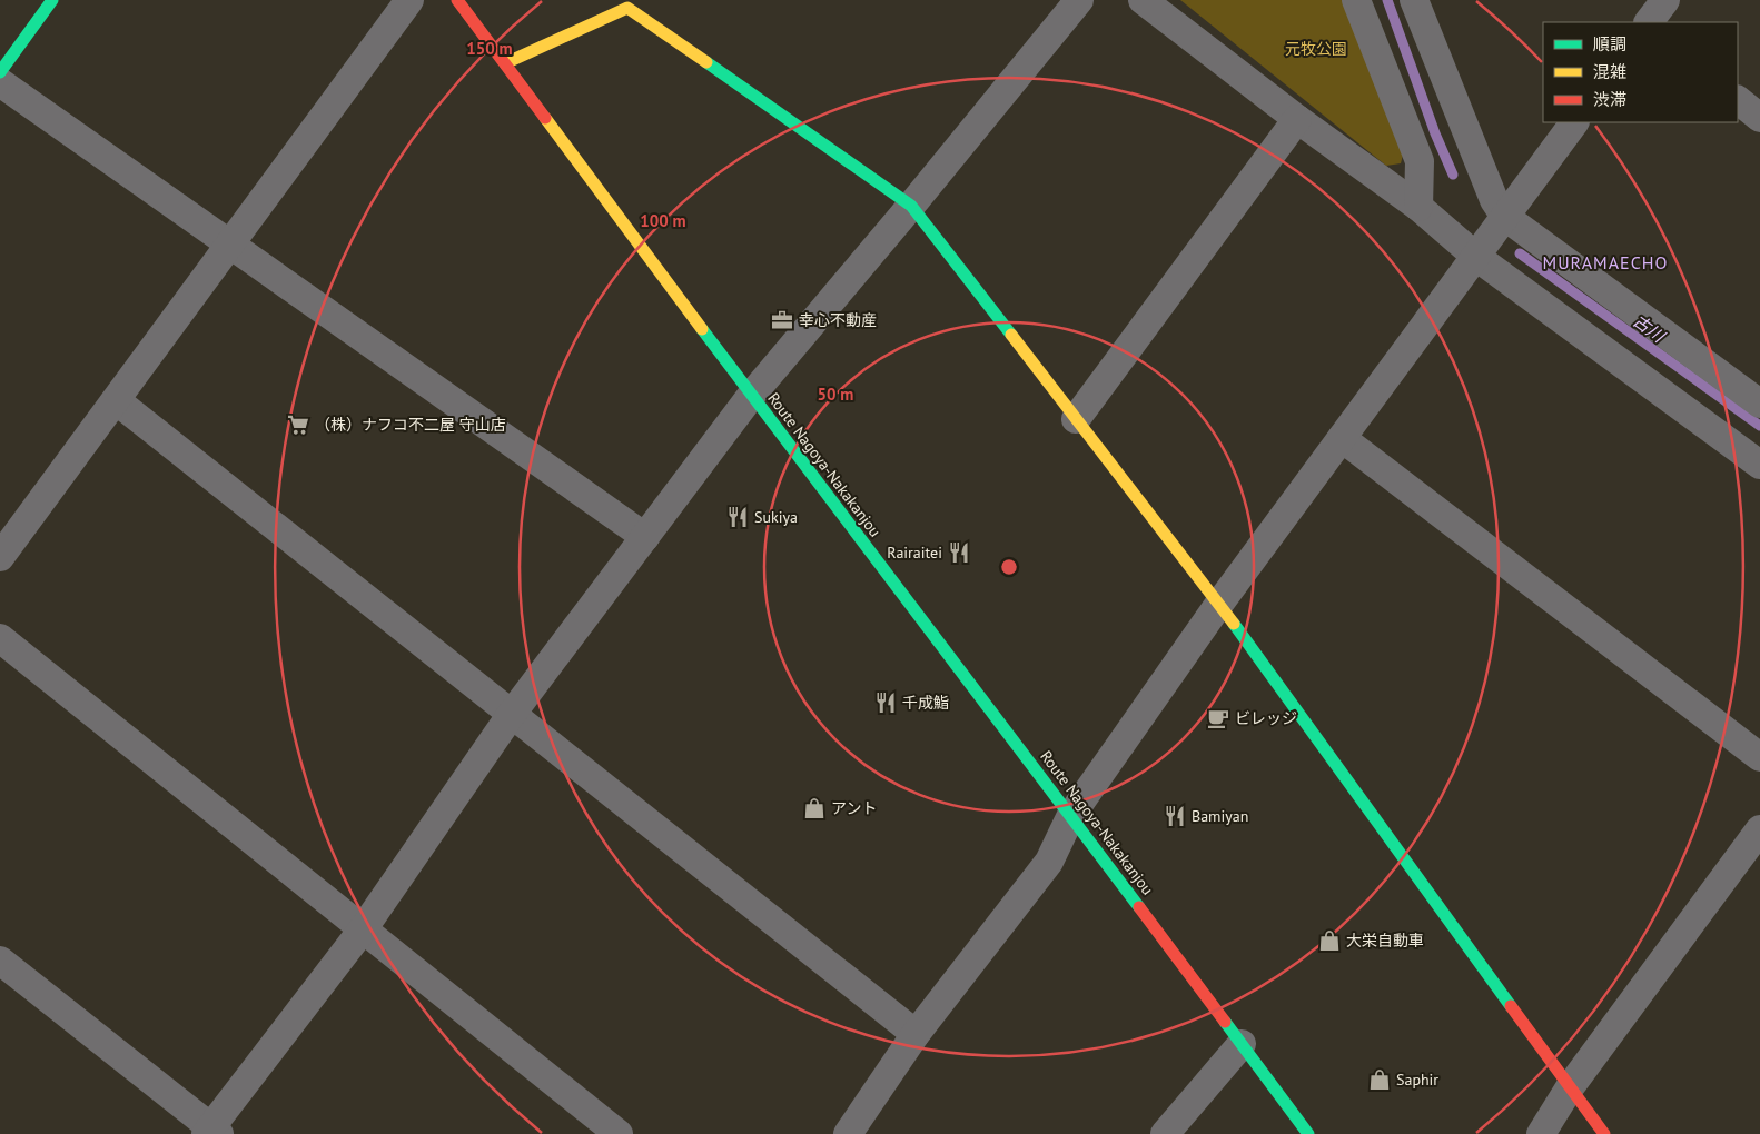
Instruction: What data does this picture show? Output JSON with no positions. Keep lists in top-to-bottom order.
{
  "streets": {
    "street": ["Route Nagoya-Nakakanjou"]
  },
  "districts": ["MURAMAECHO"],
  "water": ["古川"],
  "parks": ["元牧公園"],
  "places": {
    "office": ["幸心不動産"],
    "supermarket": ["（株）ナフコ不二屋 守山店"],
    "restaurant": [
      "Sukiya",
      "Rairaitei",
      "千成鮨",
      "Bamiyan"
    ],
    "cafe": ["ビレッジ"],
    "shop": ["アント", "大栄自動車", "Saphir"]
  },
  "legend": ["順調", "混雑", "渋滞"],
  "rings": ["150 m", "100 m", "50 m"]
}
